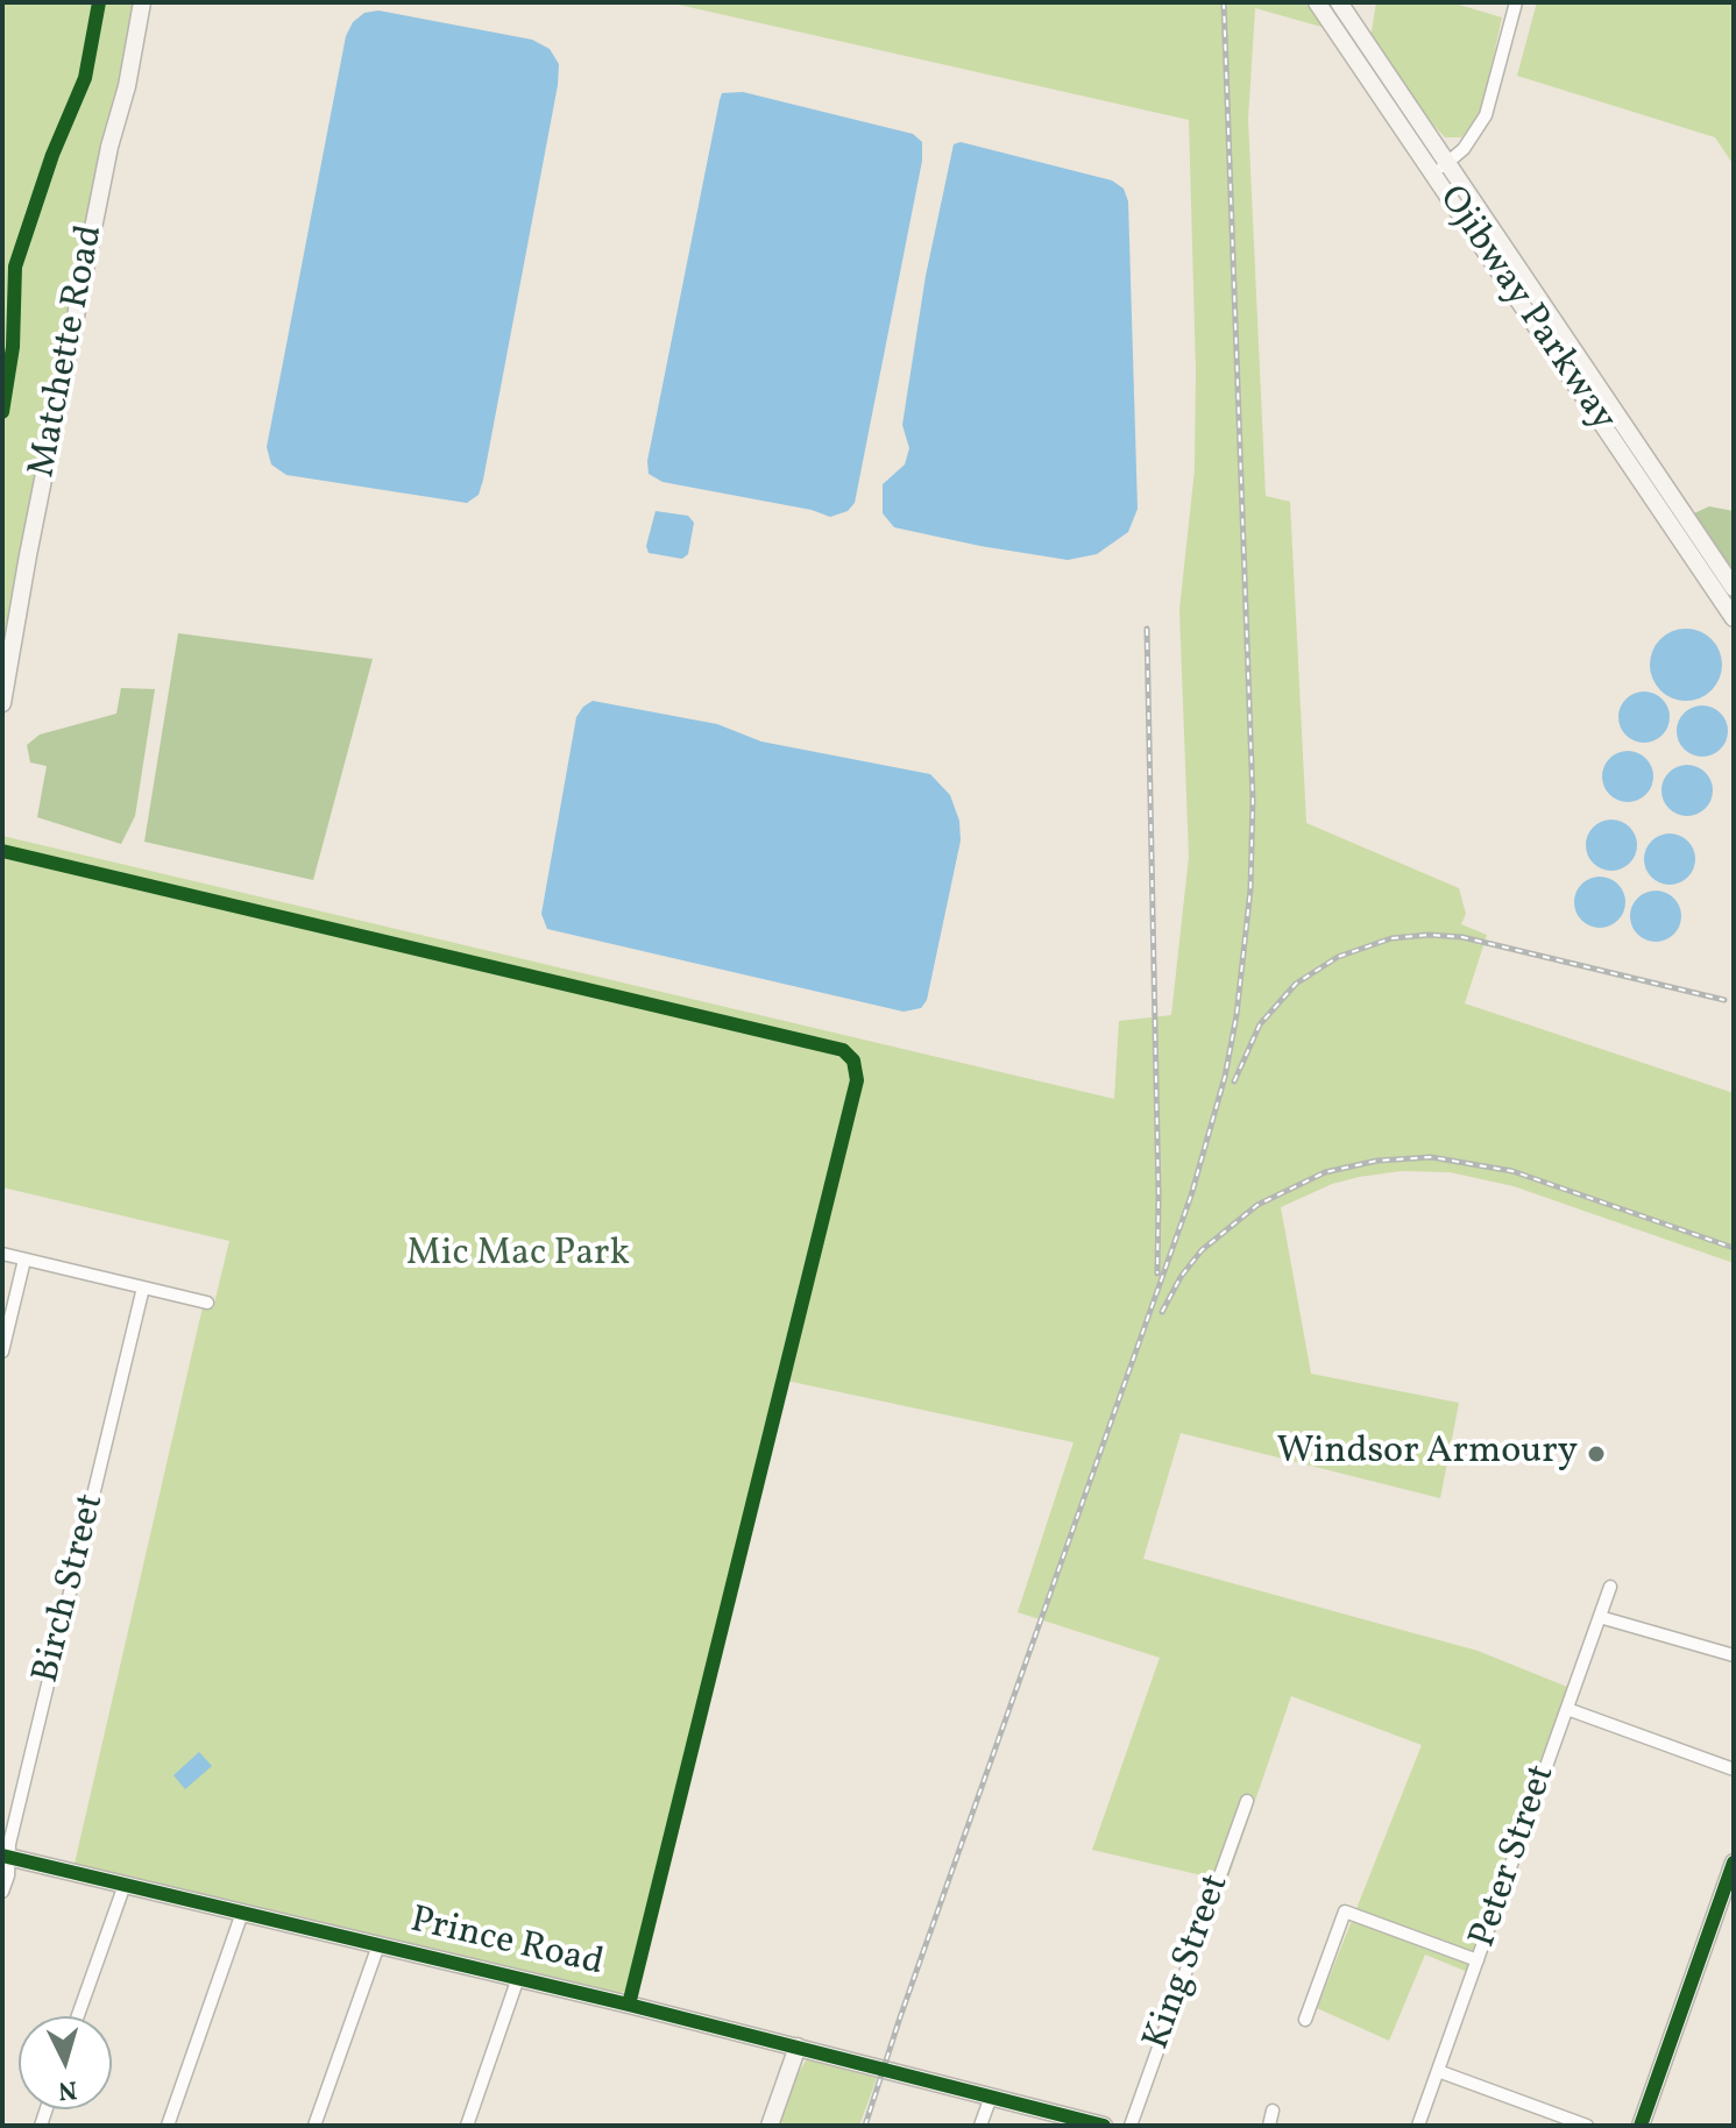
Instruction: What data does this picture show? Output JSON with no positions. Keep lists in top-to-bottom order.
{
  "streets": {
    "main road": ["Ojibway Parkway", "Matchette Road", "Prince Road"],
    "street": ["Birch Street", "Peter Street", "King Street"]
  },
  "crossings": [
    ["Birch Street", "Prince Road"]
  ],
  "parks": ["Mic Mac Park"],
  "places": ["Windsor Armoury"],
  "north": "bottom"
}
